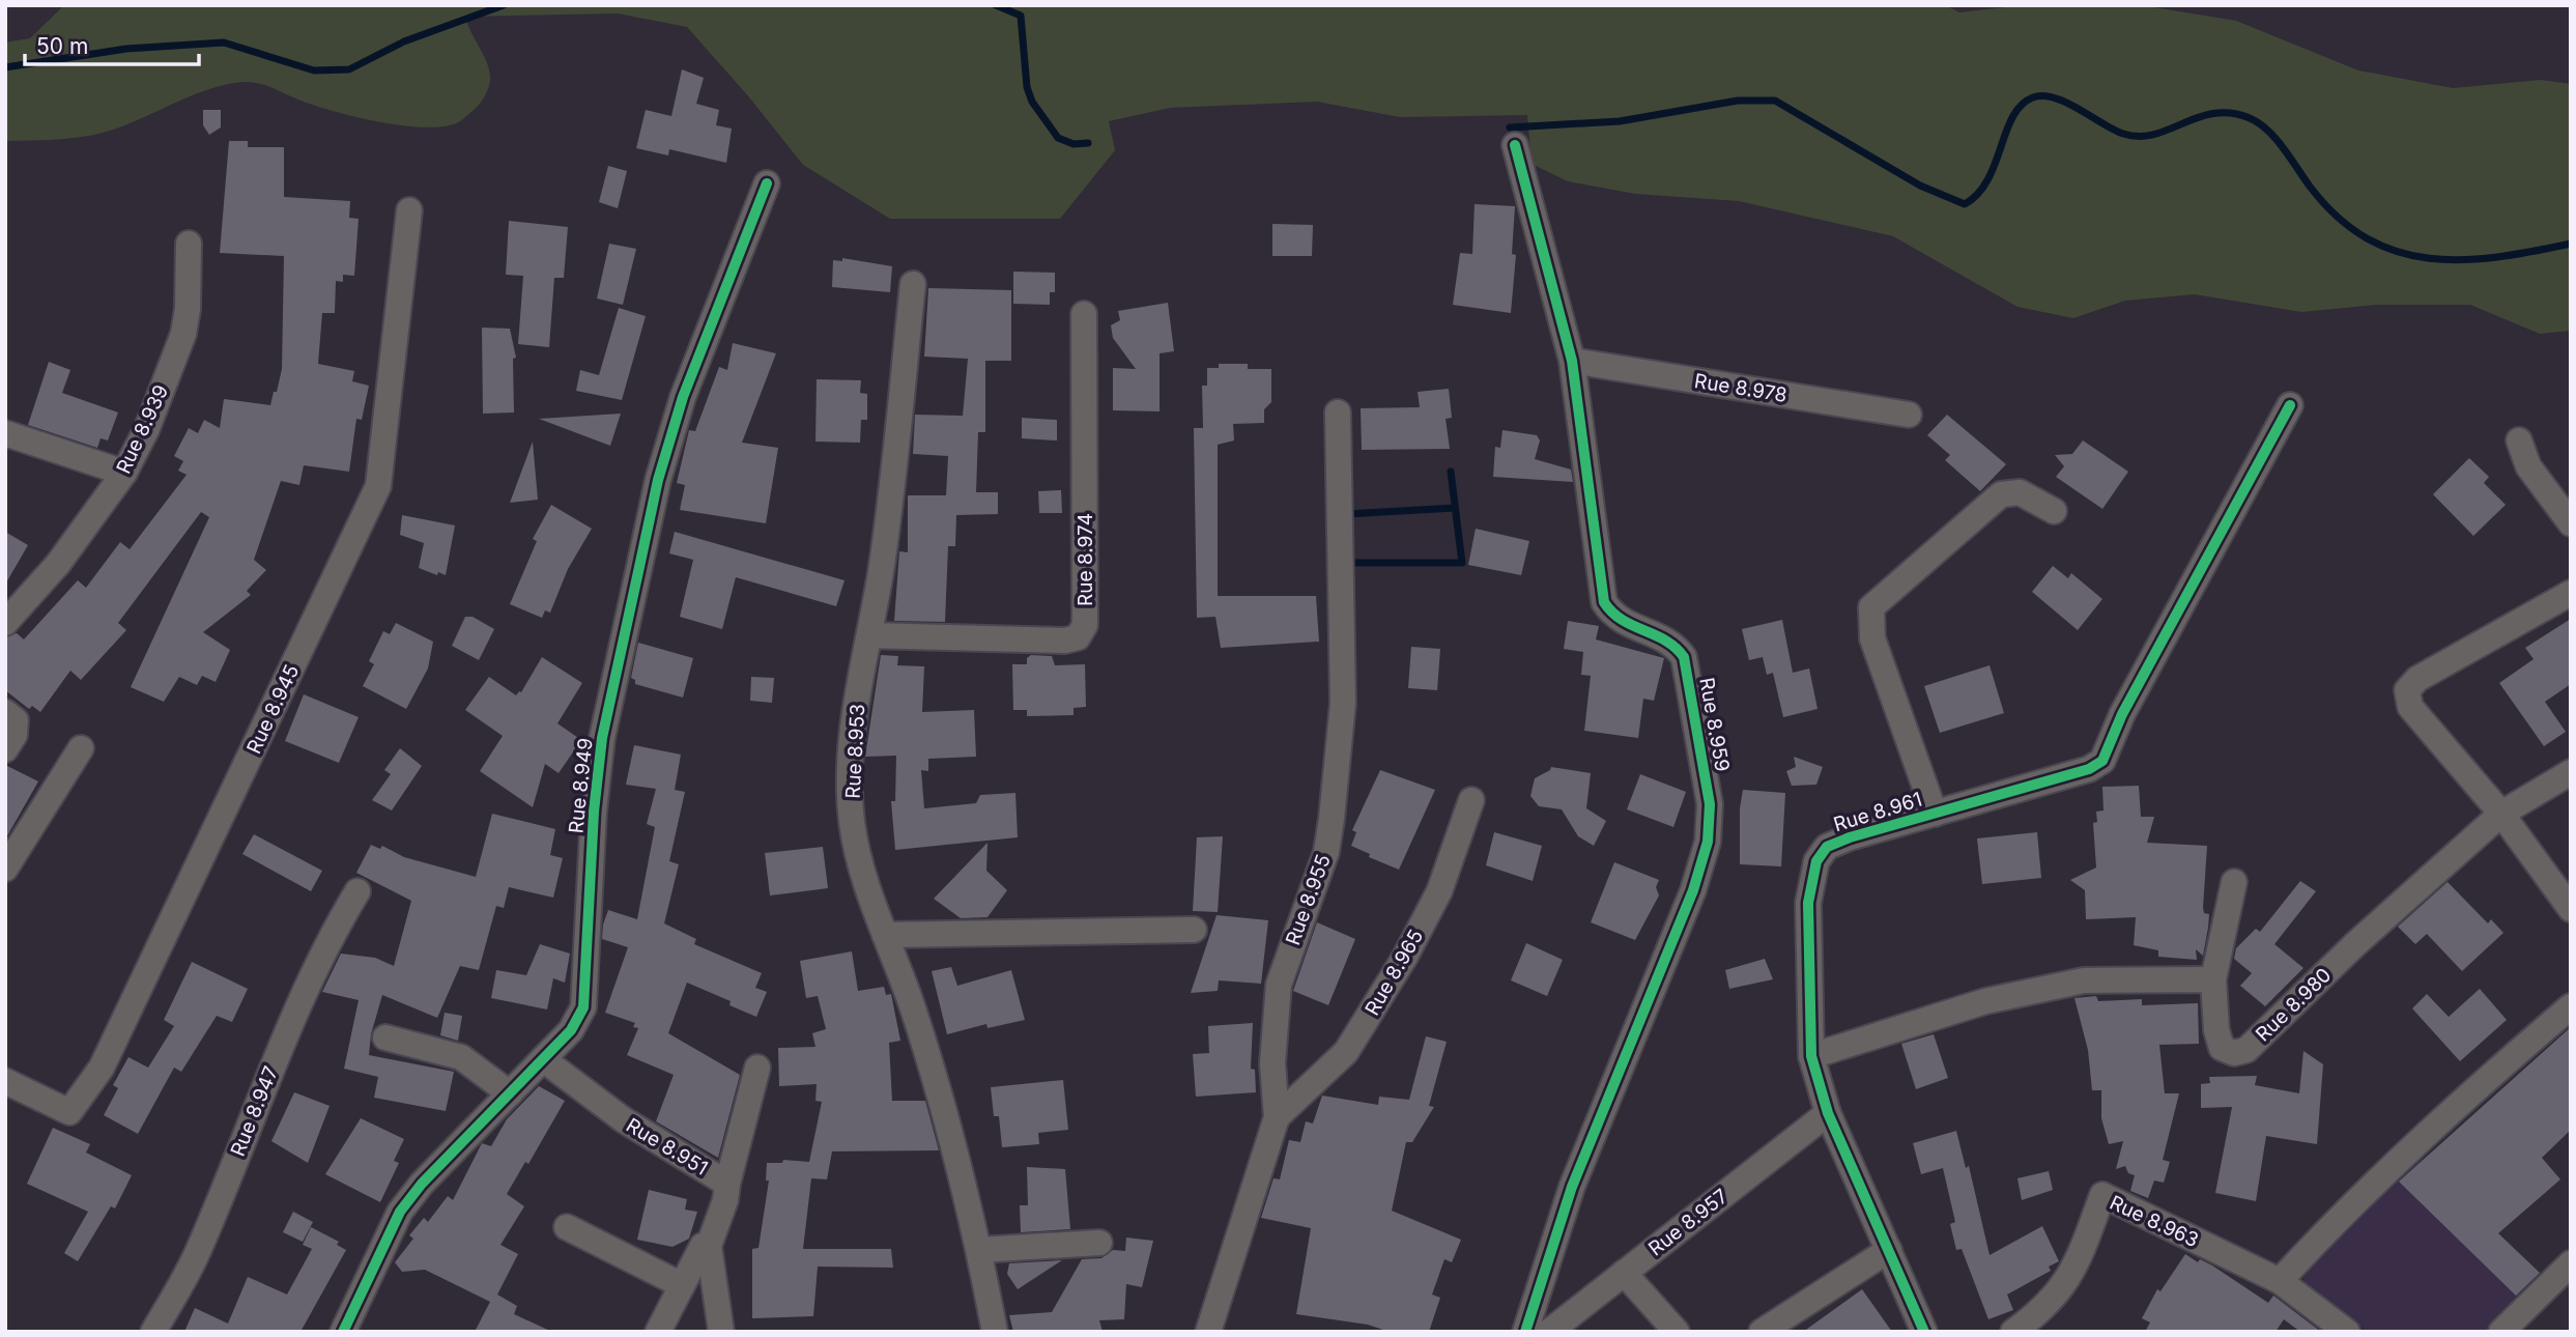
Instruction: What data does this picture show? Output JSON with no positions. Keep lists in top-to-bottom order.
{
  "streets": {
    "street": [
      "Rue 8.978",
      "Rue 8.939",
      "Rue 8.974",
      "Rue 8.945",
      "Rue 8.959",
      "Rue 8.953",
      "Rue 8.949",
      "Rue 8.961",
      "Rue 8.955",
      "Rue 8.965",
      "Rue 8.980",
      "Rue 8.947",
      "Rue 8.951",
      "Rue 8.963",
      "Rue 8.957"
    ]
  },
  "crossings": [
    ["Rue 8.978", "Rue 8.959"],
    ["Rue 8.974", "Rue 8.953"],
    ["Rue 8.949", "Rue 8.951"],
    ["Rue 8.961", "Rue 8.957"],
    ["Rue 8.955", "Rue 8.965"]
  ],
  "scale_bar": "50 m"
}
